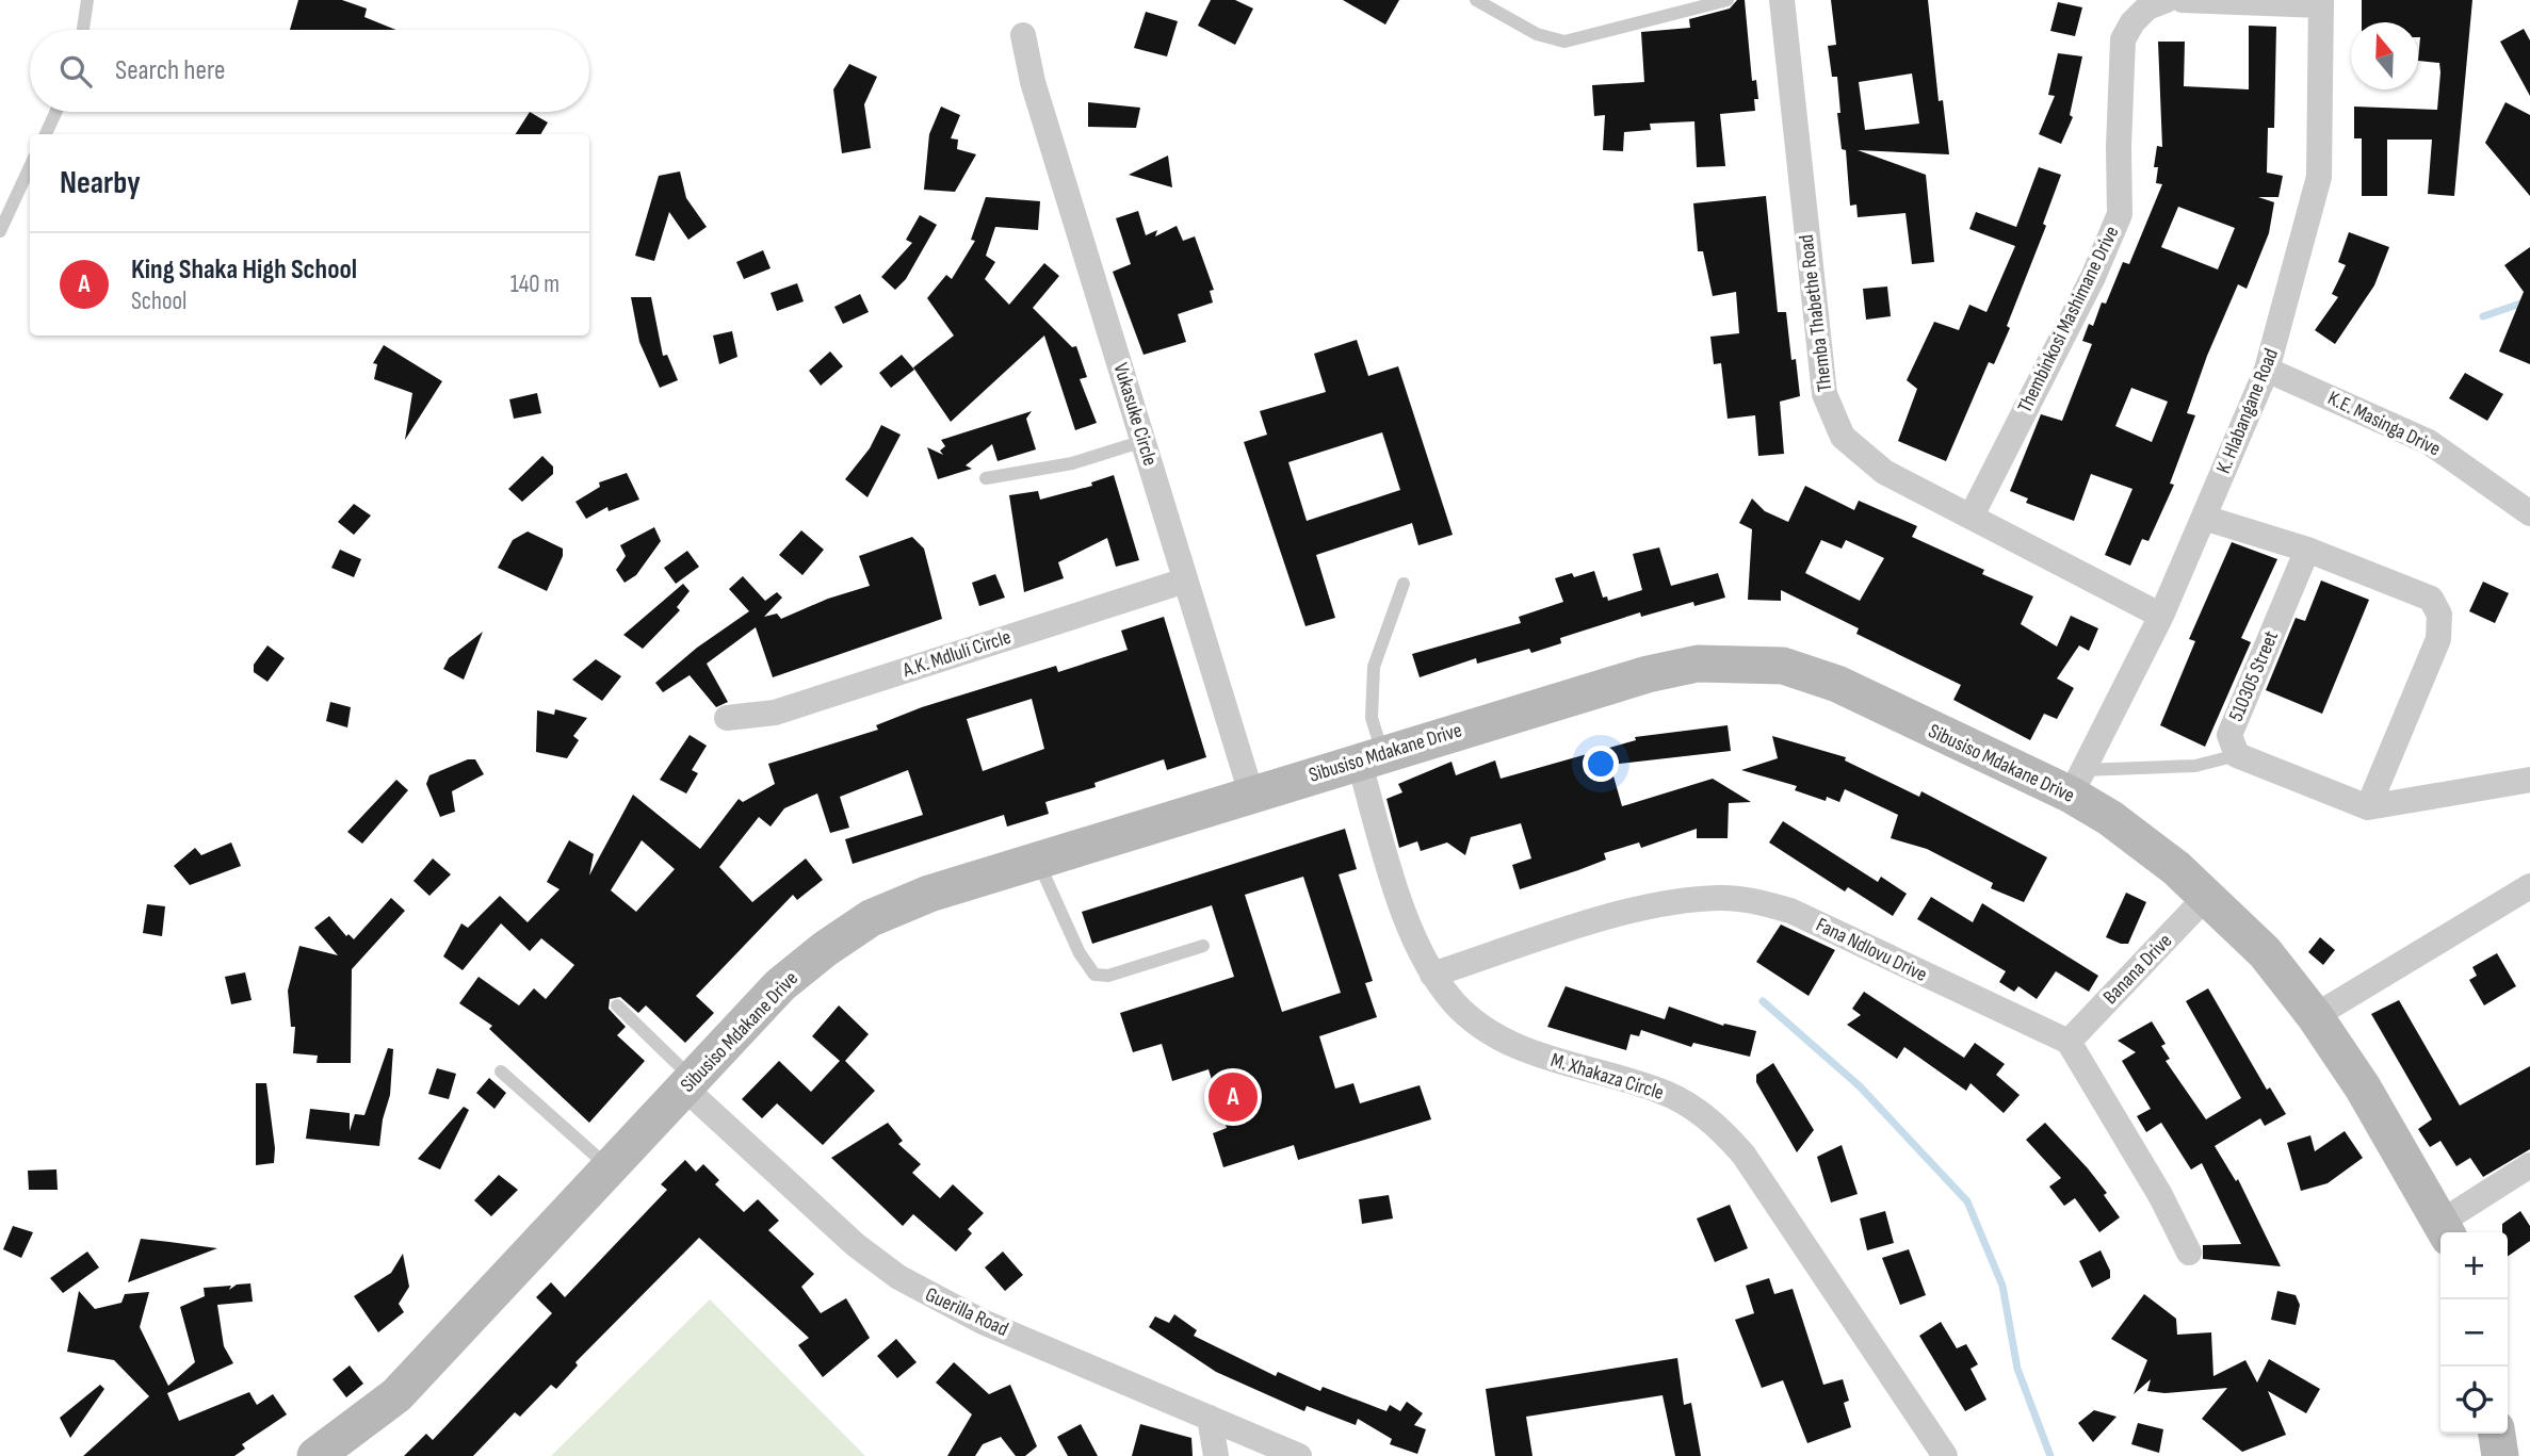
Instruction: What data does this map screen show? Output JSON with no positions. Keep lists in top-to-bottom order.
{
  "streets": {
    "street": [
      "Themba Thabethe Road",
      "Thembinkosi Mashimane Drive",
      "K. Hlabangane Road",
      "Vukasuke Circle",
      "K.E. Masinga Drive",
      "A.K. Mdluli Circle",
      "510305 Street",
      "Sibusiso Mdakane Drive",
      "Fana Ndlovu Drive",
      "Banana Drive",
      "M. Xhakaza Circle",
      "Guerilla Road"
    ]
  },
  "crossings": [
    ["Themba Thabethe Road", "Thembinkosi Mashimane Drive"],
    ["Themba Thabethe Road", "K. Hlabangane Road"],
    ["K. Hlabangane Road", "K.E. Masinga Drive"],
    ["K. Hlabangane Road", "Sibusiso Mdakane Drive"],
    ["Vukasuke Circle", "A.K. Mdluli Circle"],
    ["Vukasuke Circle", "Sibusiso Mdakane Drive"],
    ["Sibusiso Mdakane Drive", "Banana Drive"],
    ["Sibusiso Mdakane Drive", "M. Xhakaza Circle"],
    ["Sibusiso Mdakane Drive", "Guerilla Road"],
    ["Fana Ndlovu Drive", "Banana Drive"],
    ["Fana Ndlovu Drive", "M. Xhakaza Circle"]
  ],
  "north": "top",
  "page": {
    "search": "Search here",
    "heading": "Nearby",
    "list": [
      {
        "mark": "A",
        "name": "King Shaka High School",
        "note": "School",
        "value": "140 m"
      }
    ],
    "pins": "A",
    "map_buttons": ["+", "−"]
  }
}
